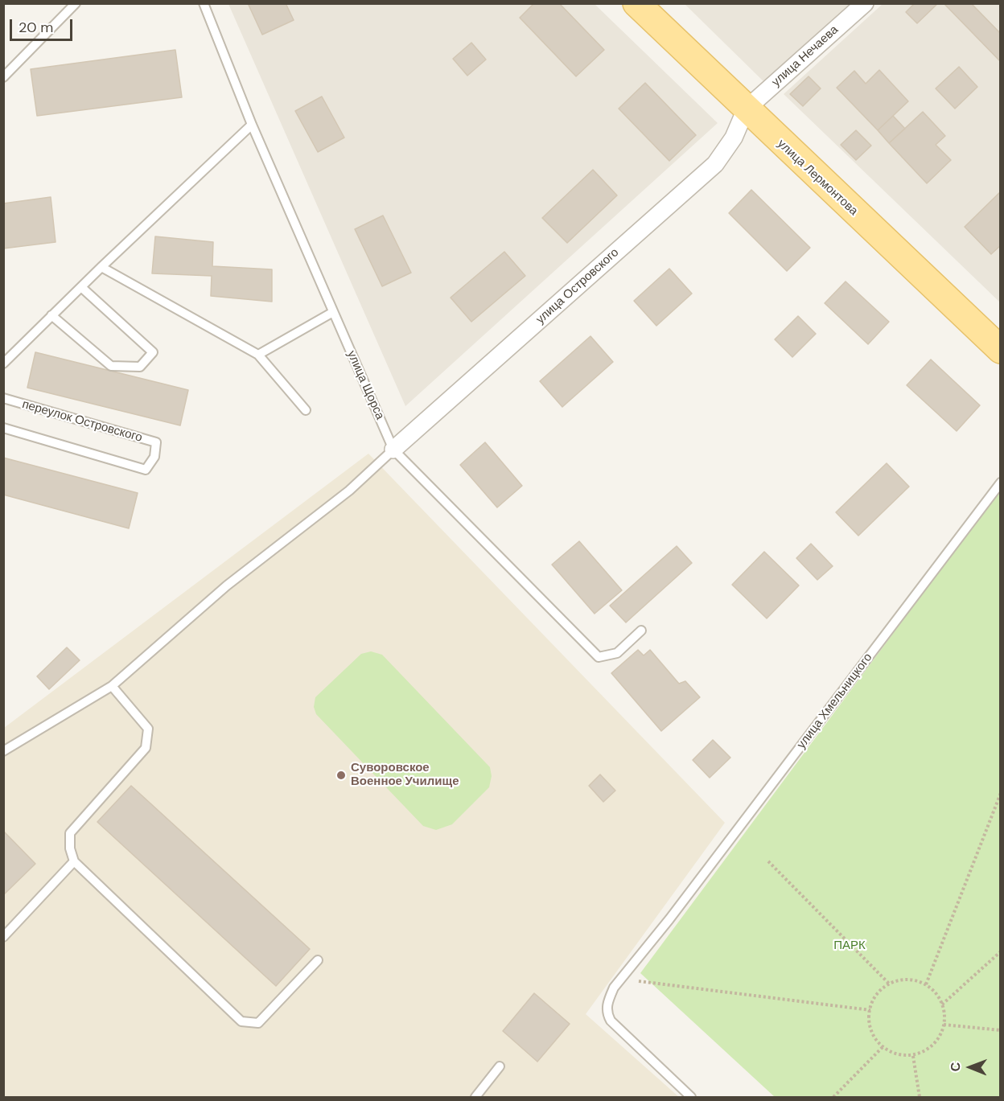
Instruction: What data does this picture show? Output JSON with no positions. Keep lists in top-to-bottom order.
{
  "streets": {
    "main road": ["улица Лермонтова"],
    "street": ["улица Нечаева", "улица Островского"],
    "lane": ["улица Щорса", "переулок Островского", "улица Хмельницкого"]
  },
  "crossings": [
    ["улица Нечаева", "улица Лермонтова"],
    ["улица Нечаева", "улица Островского"],
    ["улица Лермонтова", "улица Островского"],
    ["улица Островского", "улица Щорса"]
  ],
  "parks": ["ПАРК"],
  "places": ["Суворовское Военное Училище"],
  "scale_bar": "20 m",
  "north": "left"
}
